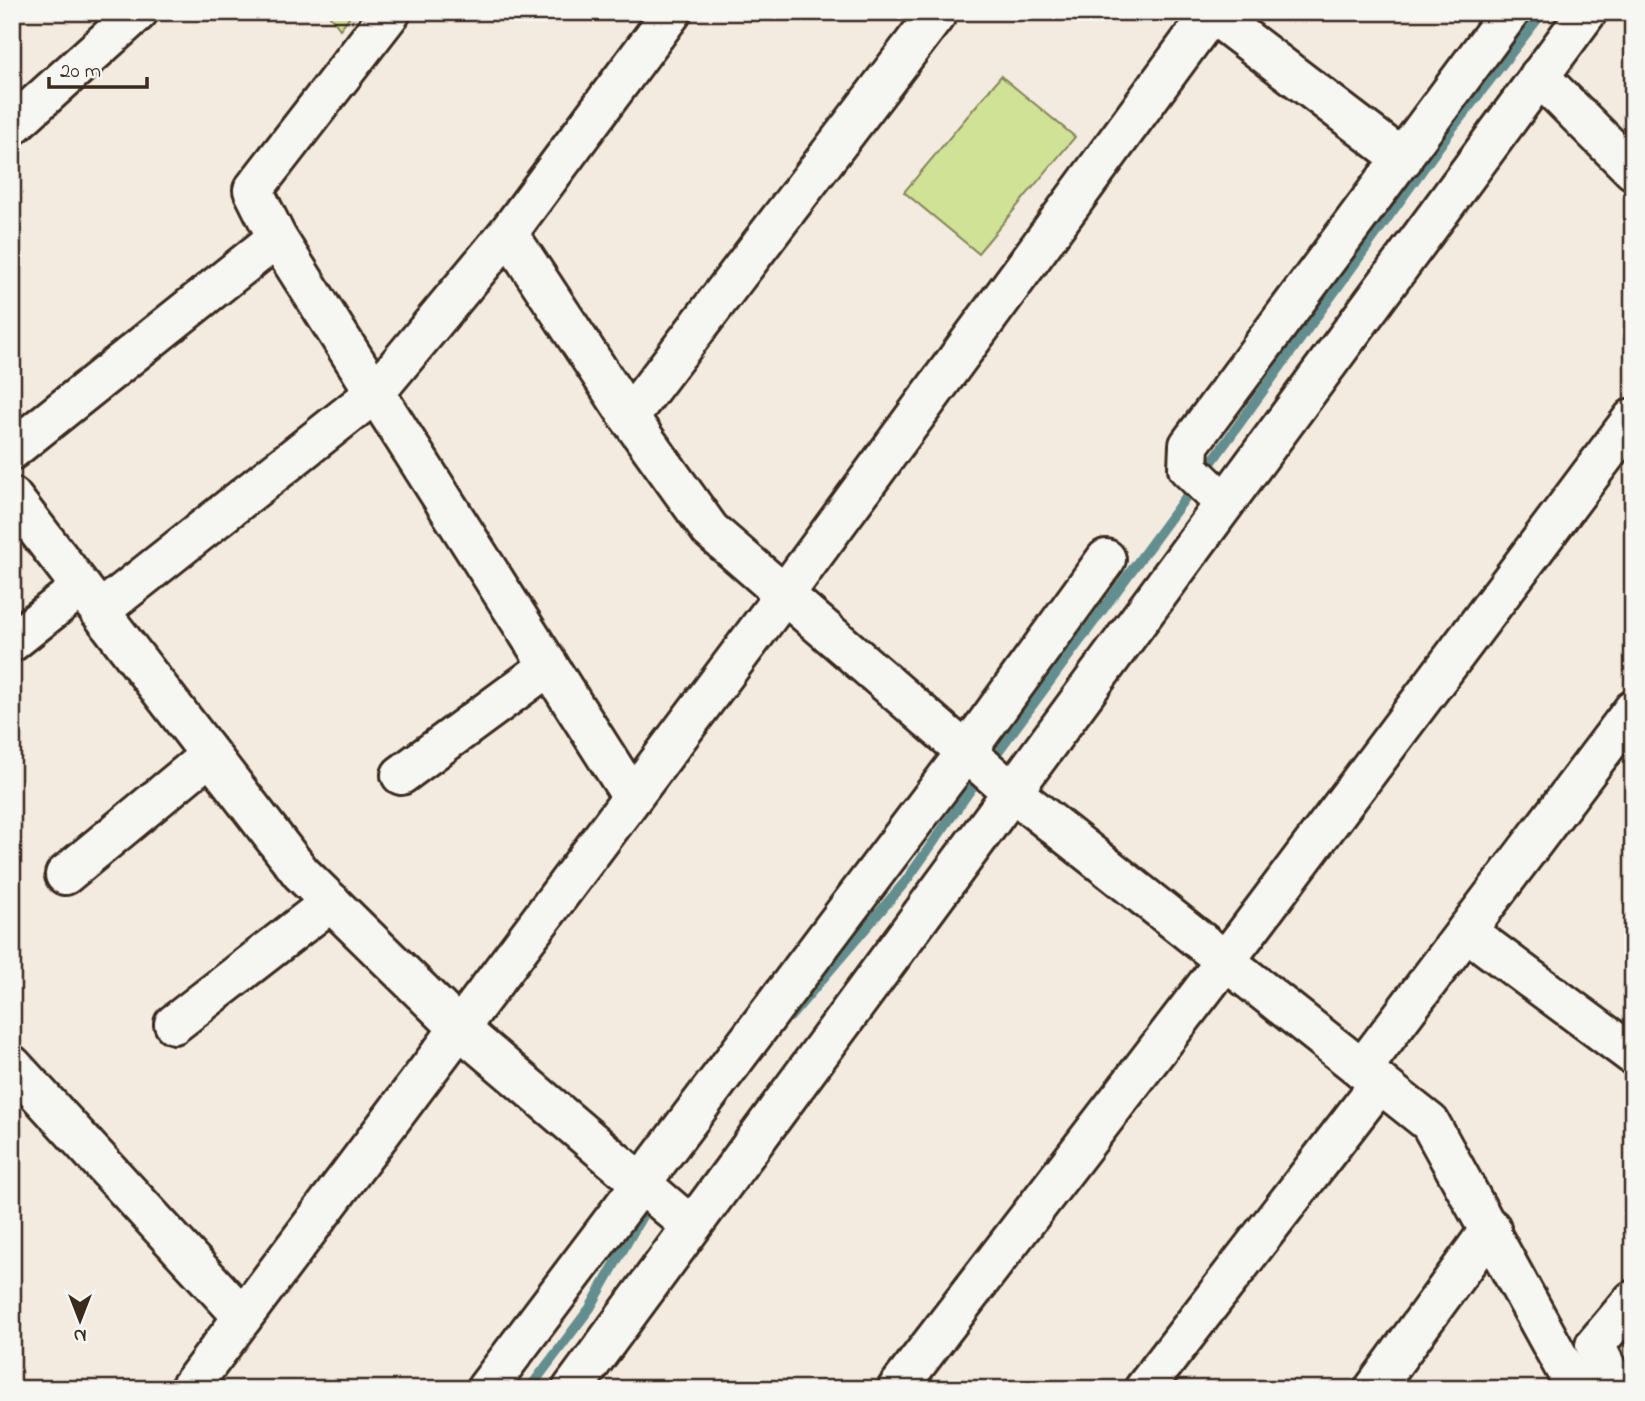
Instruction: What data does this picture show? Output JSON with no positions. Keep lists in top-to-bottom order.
{
  "scale_bar": "20 m",
  "north": "bottom"
}
